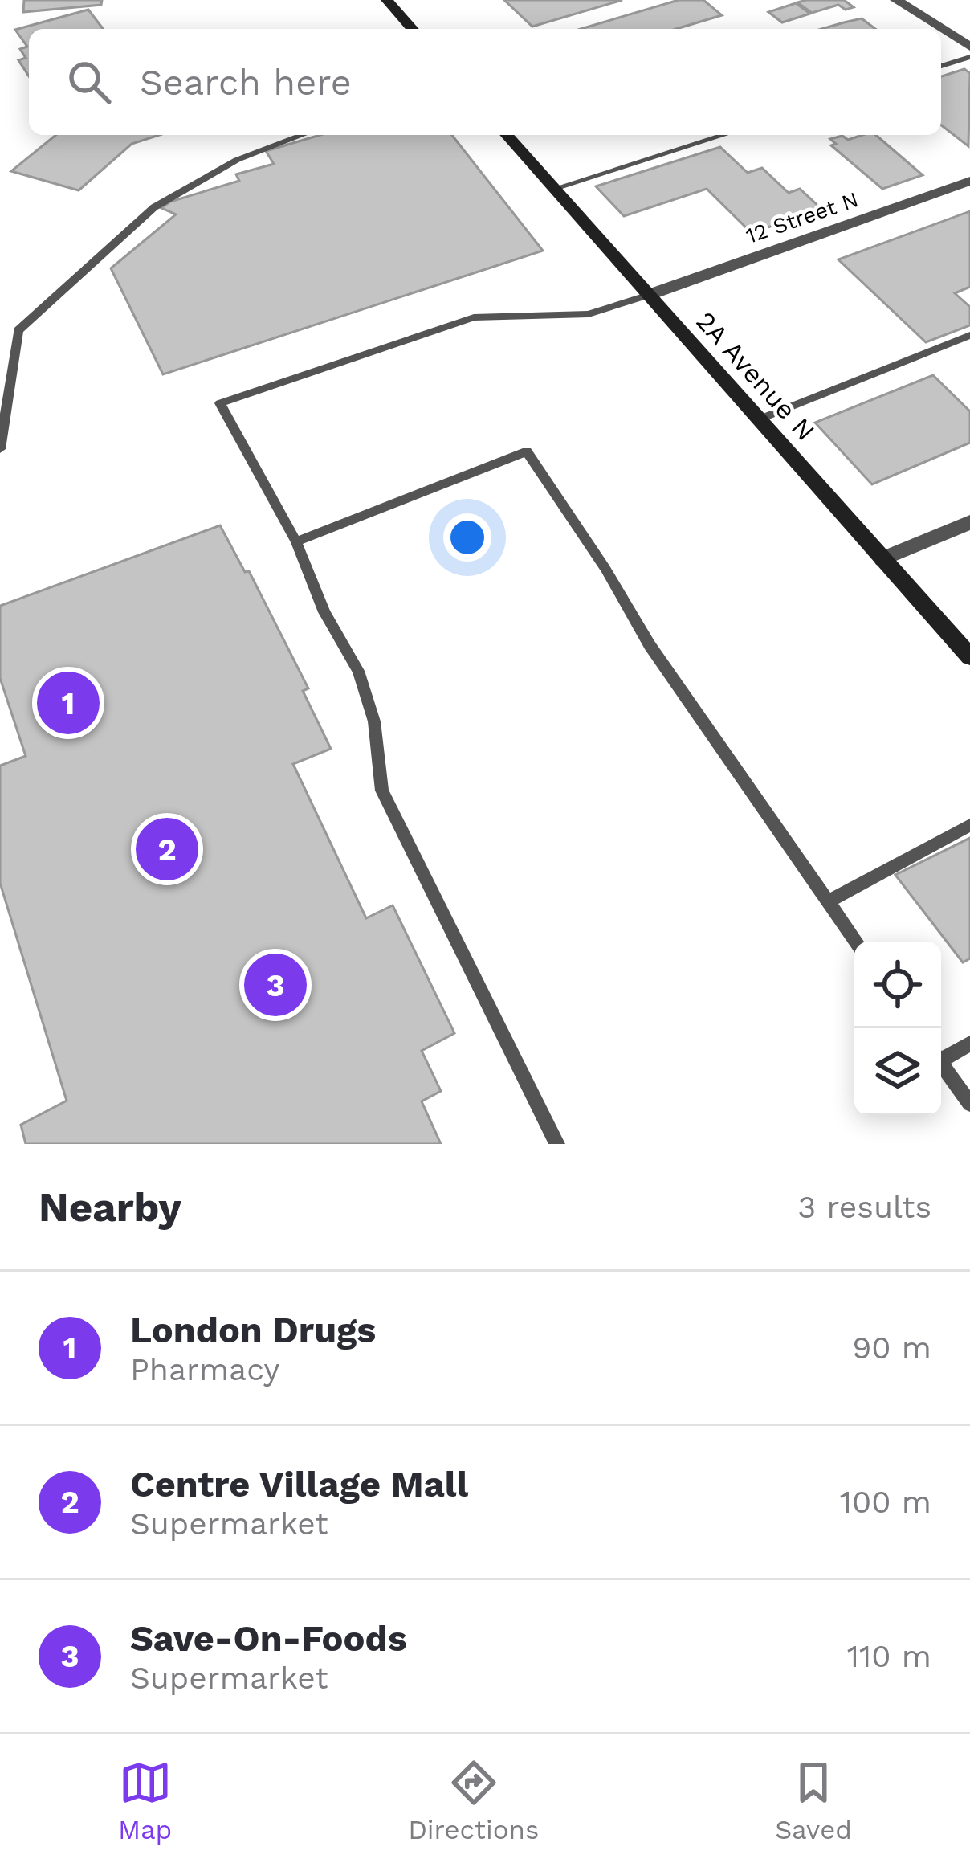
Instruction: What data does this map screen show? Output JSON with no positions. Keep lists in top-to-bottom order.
{
  "streets": {
    "street": ["12 Street N", "2A Avenue N"]
  },
  "crossings": [
    ["12 Street N", "2A Avenue N"]
  ],
  "page": {
    "search": "Search here",
    "pins": ["1", "2", "3"],
    "heading": ["Nearby", "3 results"],
    "list": [
      {
        "mark": "1",
        "name": "London Drugs",
        "note": "Pharmacy",
        "value": "90 m"
      },
      {
        "mark": "2",
        "name": "Centre Village Mall",
        "note": "Supermarket",
        "value": "100 m"
      },
      {
        "mark": "3",
        "name": "Save-On-Foods",
        "note": "Supermarket",
        "value": "110 m"
      }
    ],
    "nav": ["Map", "Directions", "Saved"]
  }
}
